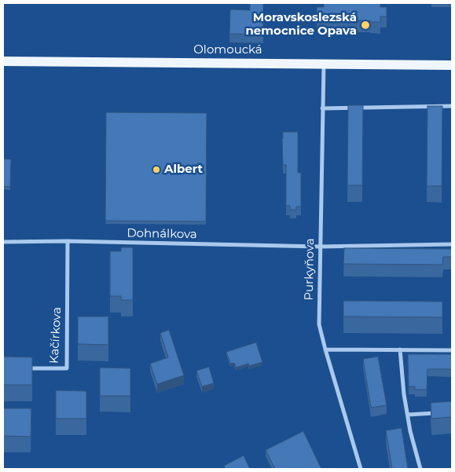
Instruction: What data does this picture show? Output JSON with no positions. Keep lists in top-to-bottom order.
{
  "streets": {
    "main road": ["Olomoucká"],
    "street": ["Dohnálkova", "Purkyňova", "Kačírkova"]
  },
  "crossings": [
    ["Olomoucká", "Purkyňova"],
    ["Dohnálkova", "Purkyňova"],
    ["Dohnálkova", "Kačírkova"]
  ],
  "places": ["Moravskoslezská nemocnice Opava", "Albert"]
}
